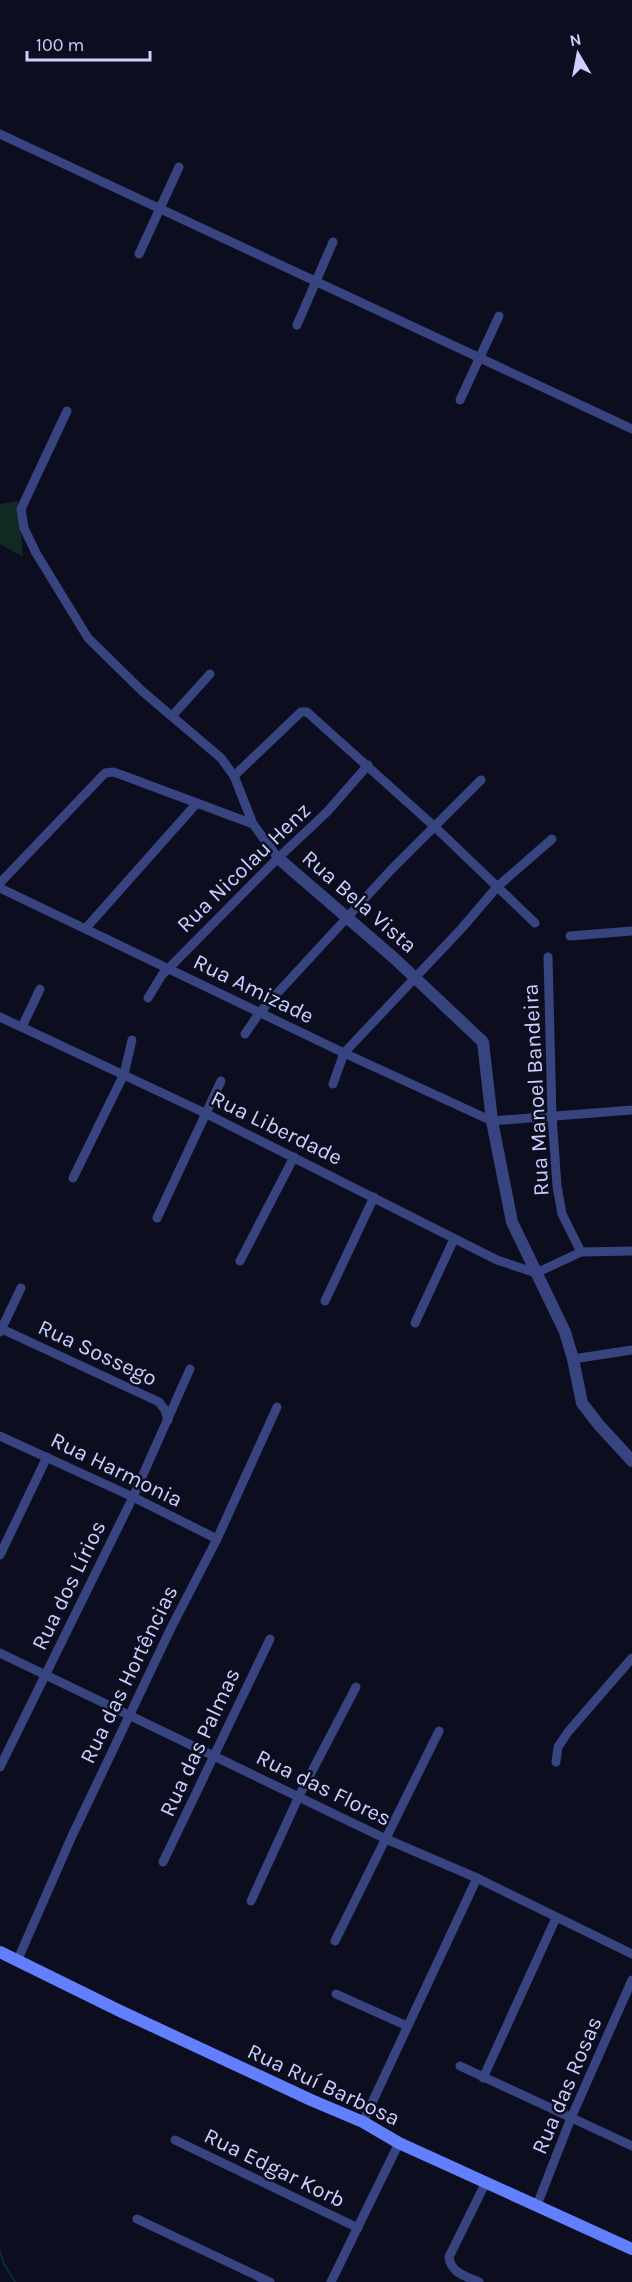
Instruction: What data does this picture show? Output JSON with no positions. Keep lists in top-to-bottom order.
{
  "streets": {
    "main road": ["Rua Ruí Barbosa"],
    "street": [
      "Rua Nicolau Henz",
      "Rua Bela Vista",
      "Rua Amizade",
      "Rua Manoel Bandeira",
      "Rua Liberdade",
      "Rua Sossego",
      "Rua Harmonia",
      "Rua dos Lírios",
      "Rua das Hortências",
      "Rua das Palmas",
      "Rua das Flores",
      "Rua das Rosas",
      "Rua Edgar Korb"
    ]
  },
  "crossings": [
    ["Rua Nicolau Henz", "Rua Bela Vista"],
    ["Rua Nicolau Henz", "Rua Amizade"],
    ["Rua Bela Vista", "Rua Amizade"],
    ["Rua Bela Vista", "Rua Liberdade"],
    ["Rua Sossego", "Rua dos Lírios"],
    ["Rua Harmonia", "Rua dos Lírios"],
    ["Rua Harmonia", "Rua das Hortências"],
    ["Rua dos Lírios", "Rua das Flores"],
    ["Rua das Hortências", "Rua das Flores"],
    ["Rua das Hortências", "Rua Ruí Barbosa"],
    ["Rua das Palmas", "Rua das Flores"],
    ["Rua Ruí Barbosa", "Rua das Rosas"]
  ],
  "scale_bar": "100 m",
  "north": "top"
}
